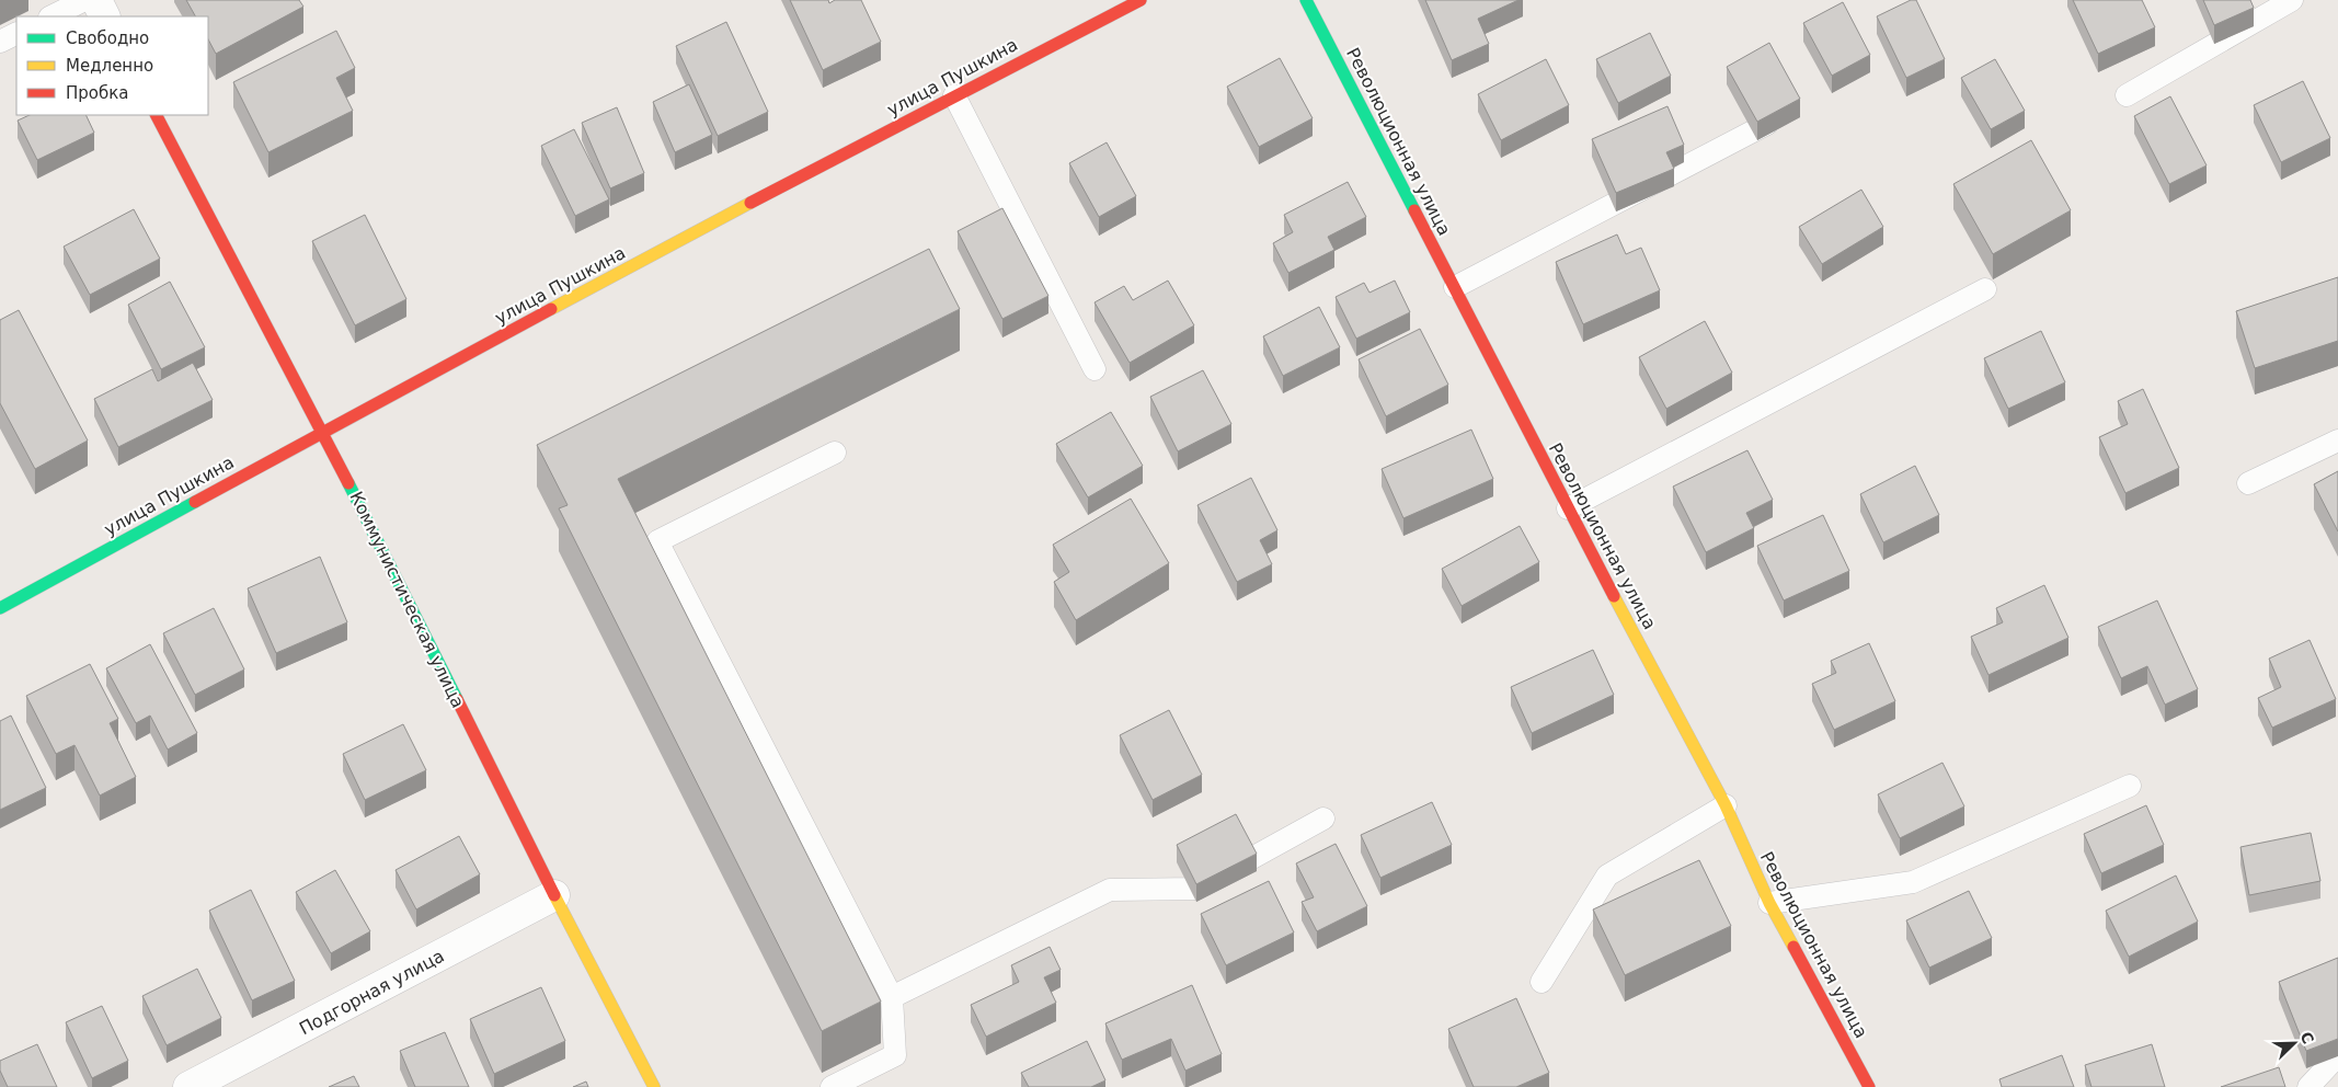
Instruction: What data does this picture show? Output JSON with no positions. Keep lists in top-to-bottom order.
{
  "streets": {
    "street": [
      "улица Пушкина",
      "Революционная улица",
      "Коммунистическая улица",
      "Подгорная улица"
    ]
  },
  "crossings": [
    ["улица Пушкина", "Коммунистическая улица"],
    ["Коммунистическая улица", "Подгорная улица"]
  ],
  "legend": ["Свободно", "Медленно", "Пробка"],
  "north": "top right"
}
